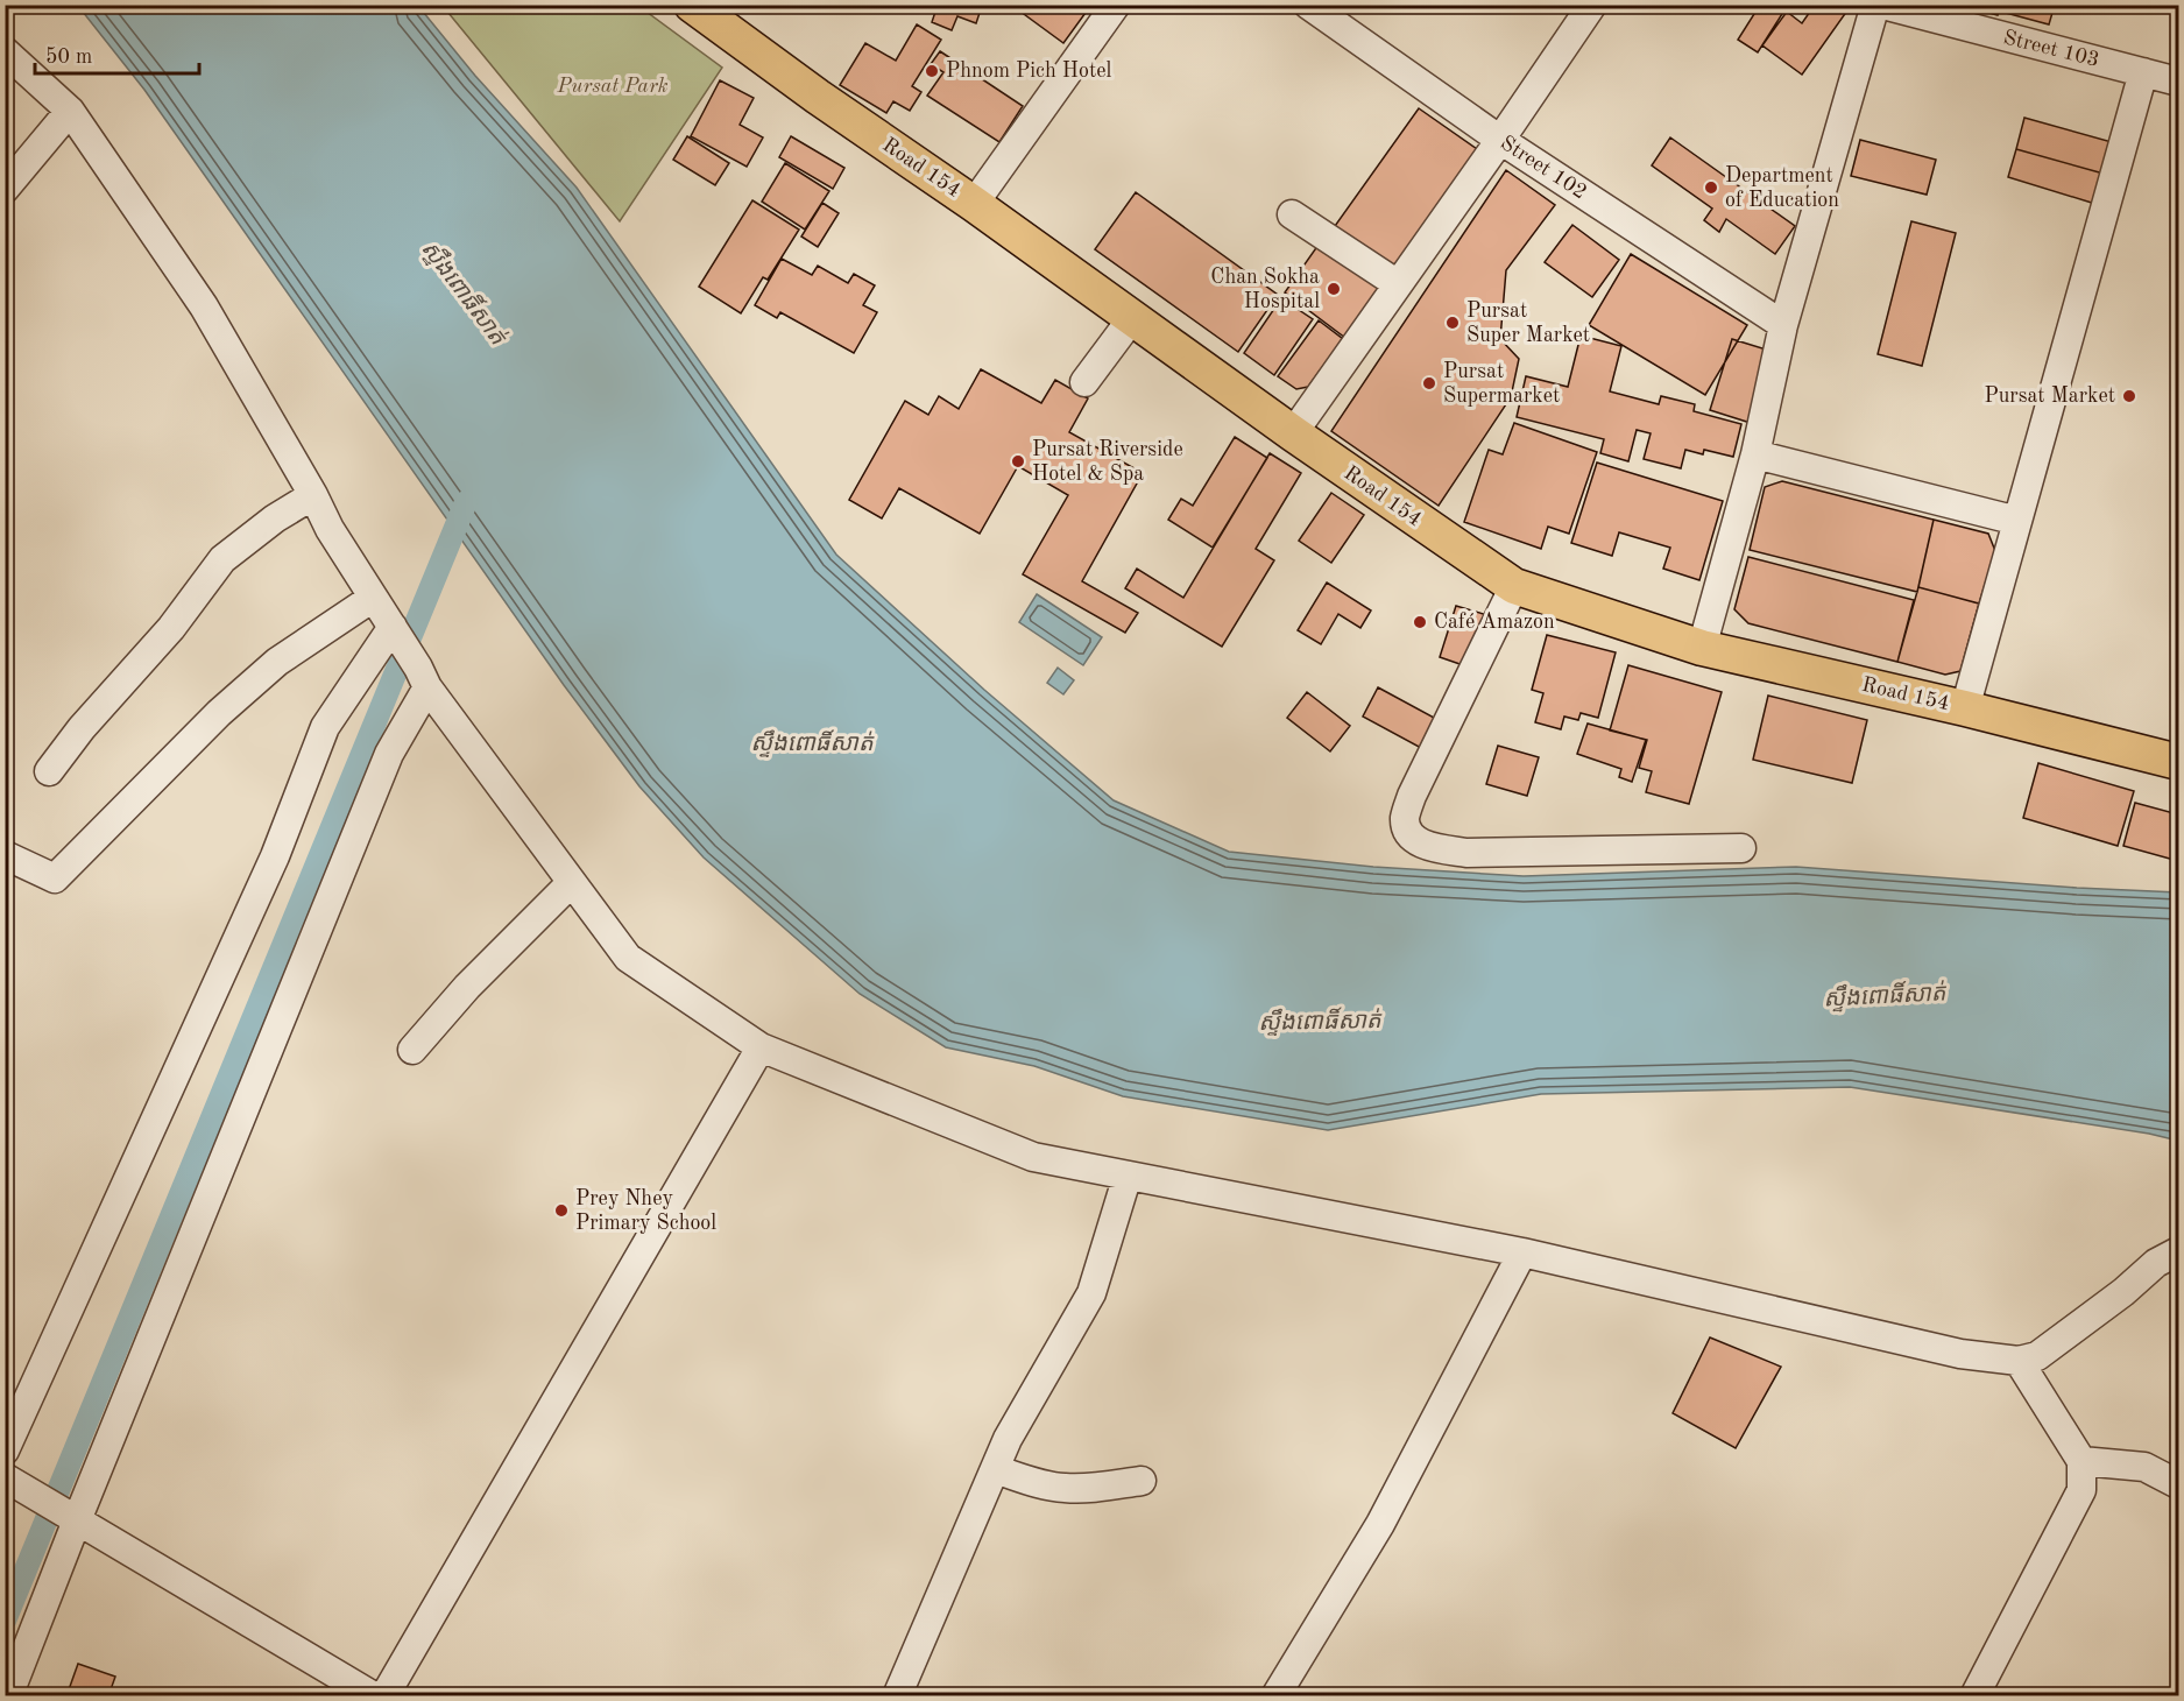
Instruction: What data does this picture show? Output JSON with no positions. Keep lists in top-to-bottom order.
{
  "streets": {
    "main road": ["Road 154"],
    "street": ["Street 103", "Street 102"]
  },
  "water": ["ស្ទឹងពោធិ៍សាត់"],
  "parks": ["Pursat Park"],
  "places": [
    "Phnom Pich Hotel",
    "Department of Education",
    "Chan Sokha Hospital",
    "Pursat Super Market",
    "Pursat Supermarket",
    "Pursat Market",
    "Pursat Riverside Hotel & Spa",
    "Café Amazon",
    "Prey Nhey Primary School"
  ],
  "scale_bar": "50 m"
}
